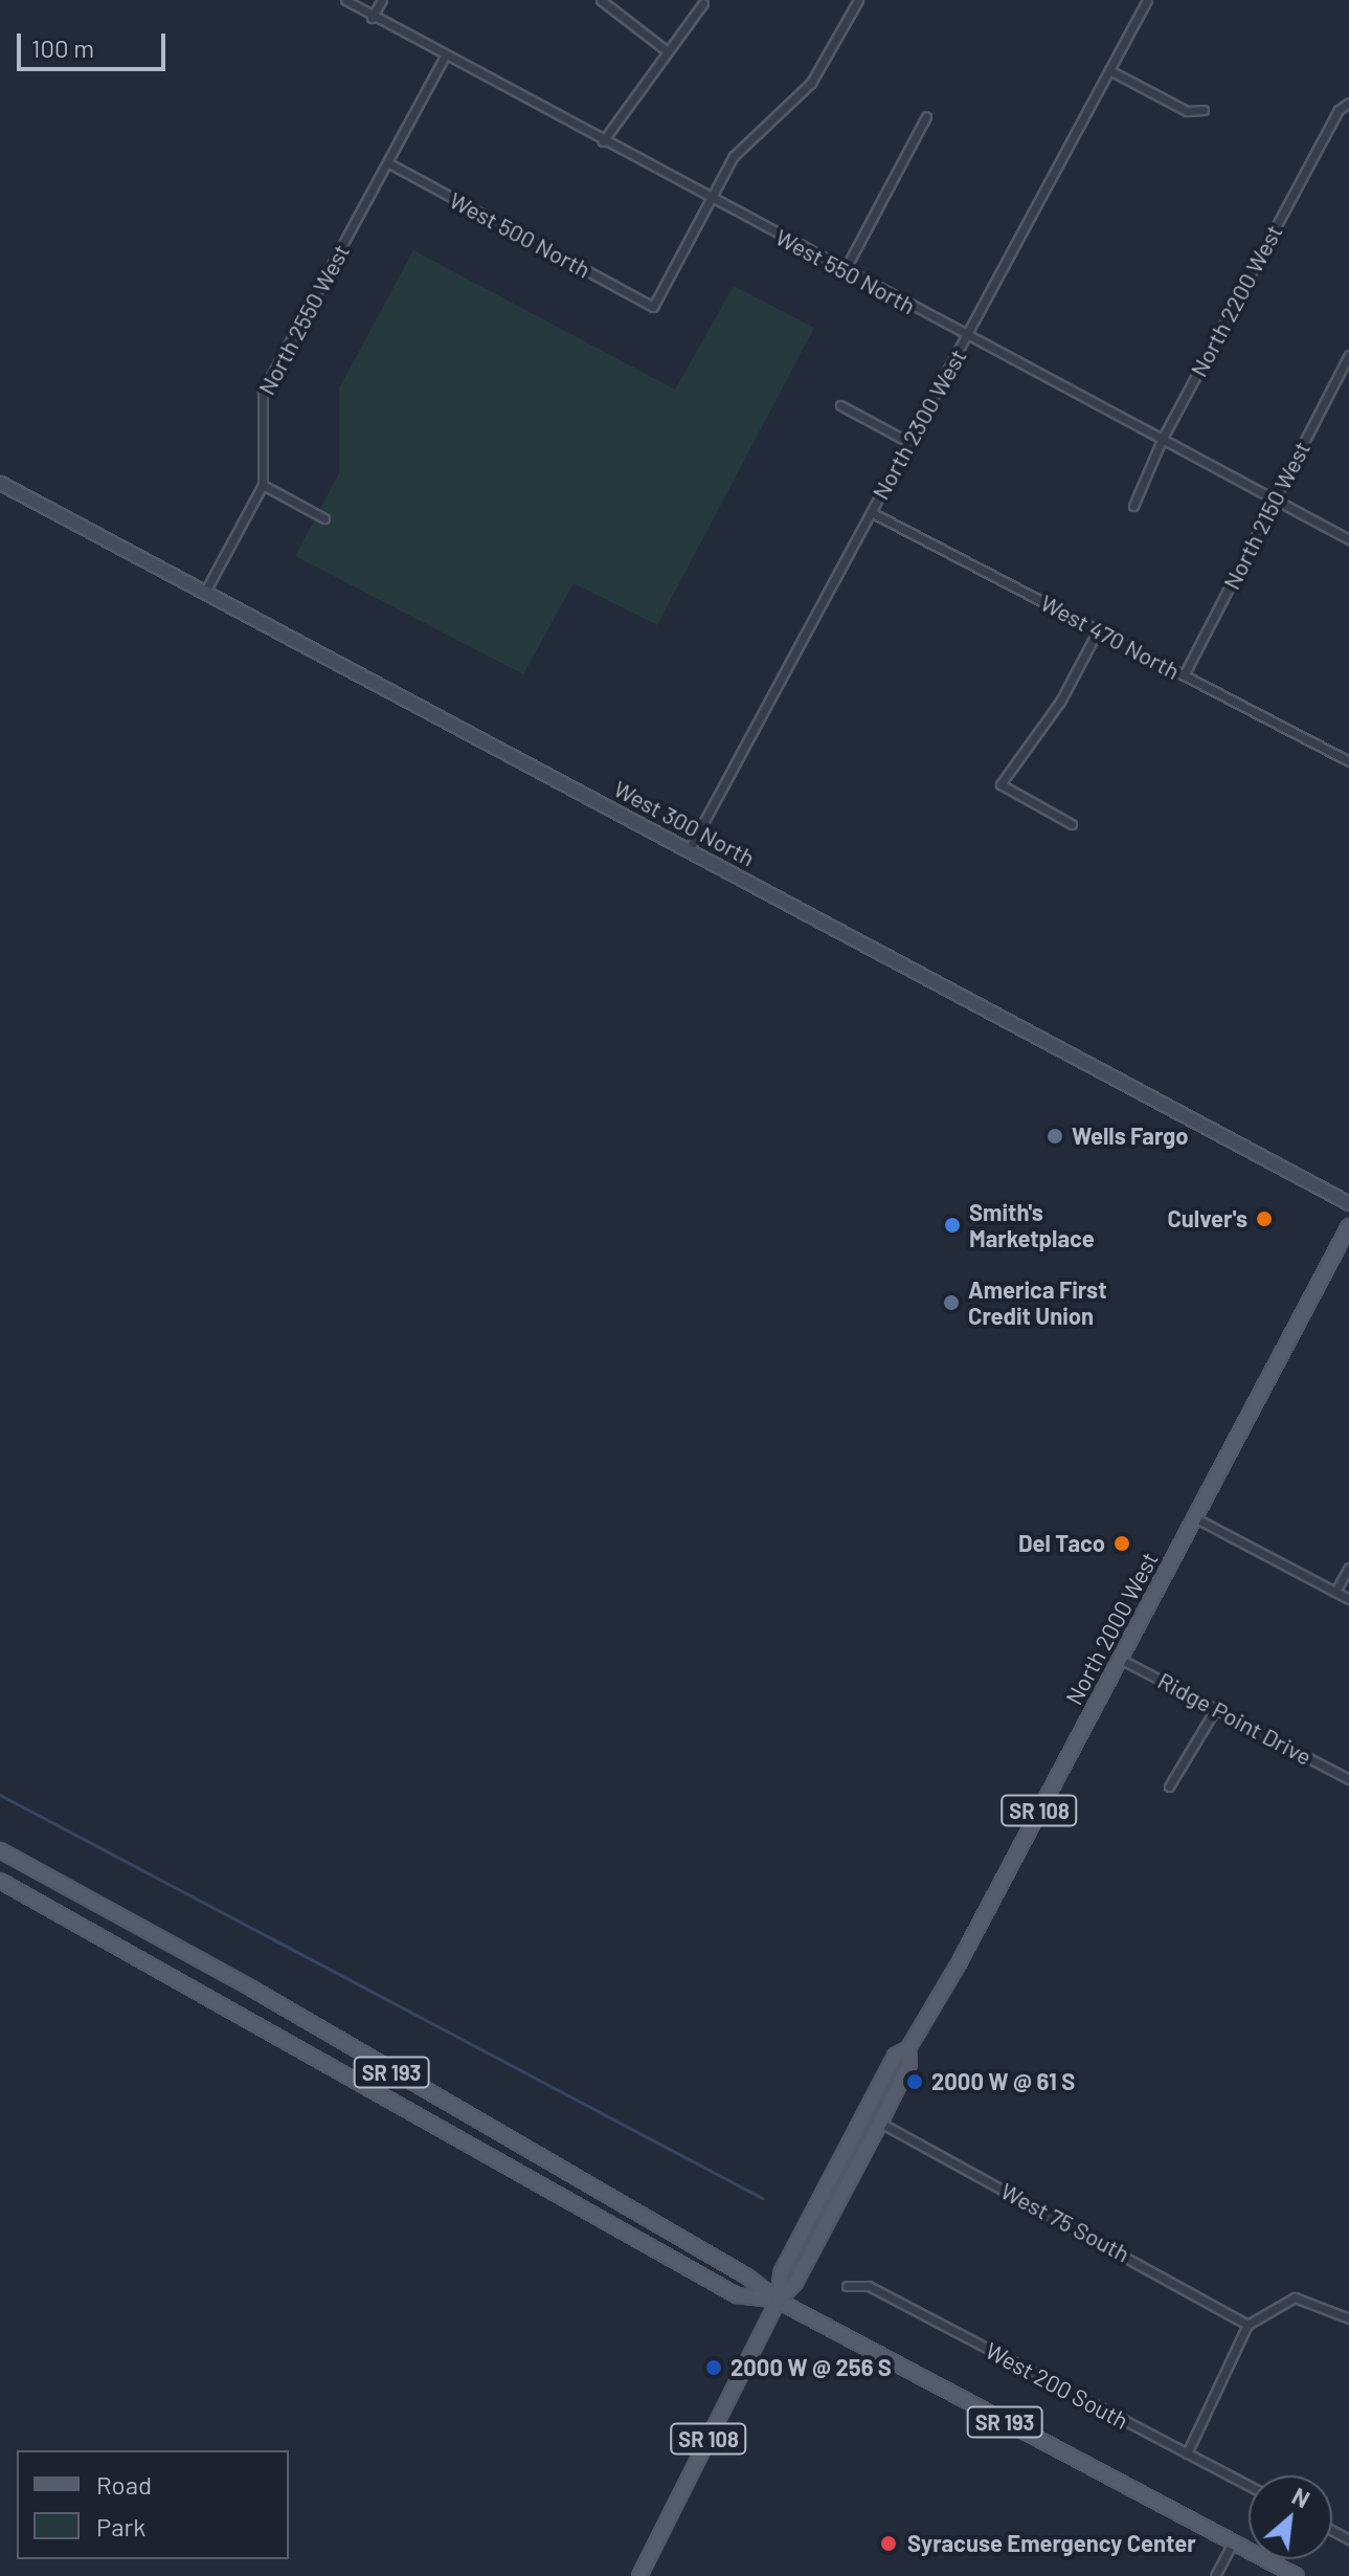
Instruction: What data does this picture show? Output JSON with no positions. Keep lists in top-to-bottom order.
{
  "streets": {
    "main road": [
      "West 300 North",
      "North 2000 West",
      "SR 108",
      "SR 193"
    ],
    "street": [
      "West 500 North",
      "West 550 North",
      "North 2200 West",
      "North 2550 West",
      "North 2300 West",
      "North 2150 West",
      "West 470 North",
      "Ridge Point Drive",
      "West 75 South",
      "West 200 South"
    ]
  },
  "crossings": [
    ["West 500 North", "West 550 North"],
    ["West 500 North", "North 2550 West"],
    ["West 550 North", "North 2200 West"],
    ["West 550 North", "North 2550 West"],
    ["West 550 North", "North 2300 West"],
    ["West 550 North", "North 2150 West"],
    ["North 2550 West", "West 300 North"],
    ["North 2300 West", "West 470 North"],
    ["North 2300 West", "West 300 North"],
    ["North 2150 West", "West 470 North"],
    ["North 2000 West", "Ridge Point Drive"],
    ["North 2000 West", "SR 193"],
    ["North 2000 West", "West 75 South"]
  ],
  "places": [
    "Wells Fargo",
    "Culver's",
    "Smith's Marketplace",
    "America First Credit Union",
    "Del Taco",
    "2000 W @ 61 S",
    "2000 W @ 256 S",
    "Syracuse Emergency Center"
  ],
  "legend": ["Road", "Park"],
  "scale_bar": "100 m",
  "north": "top right"
}
